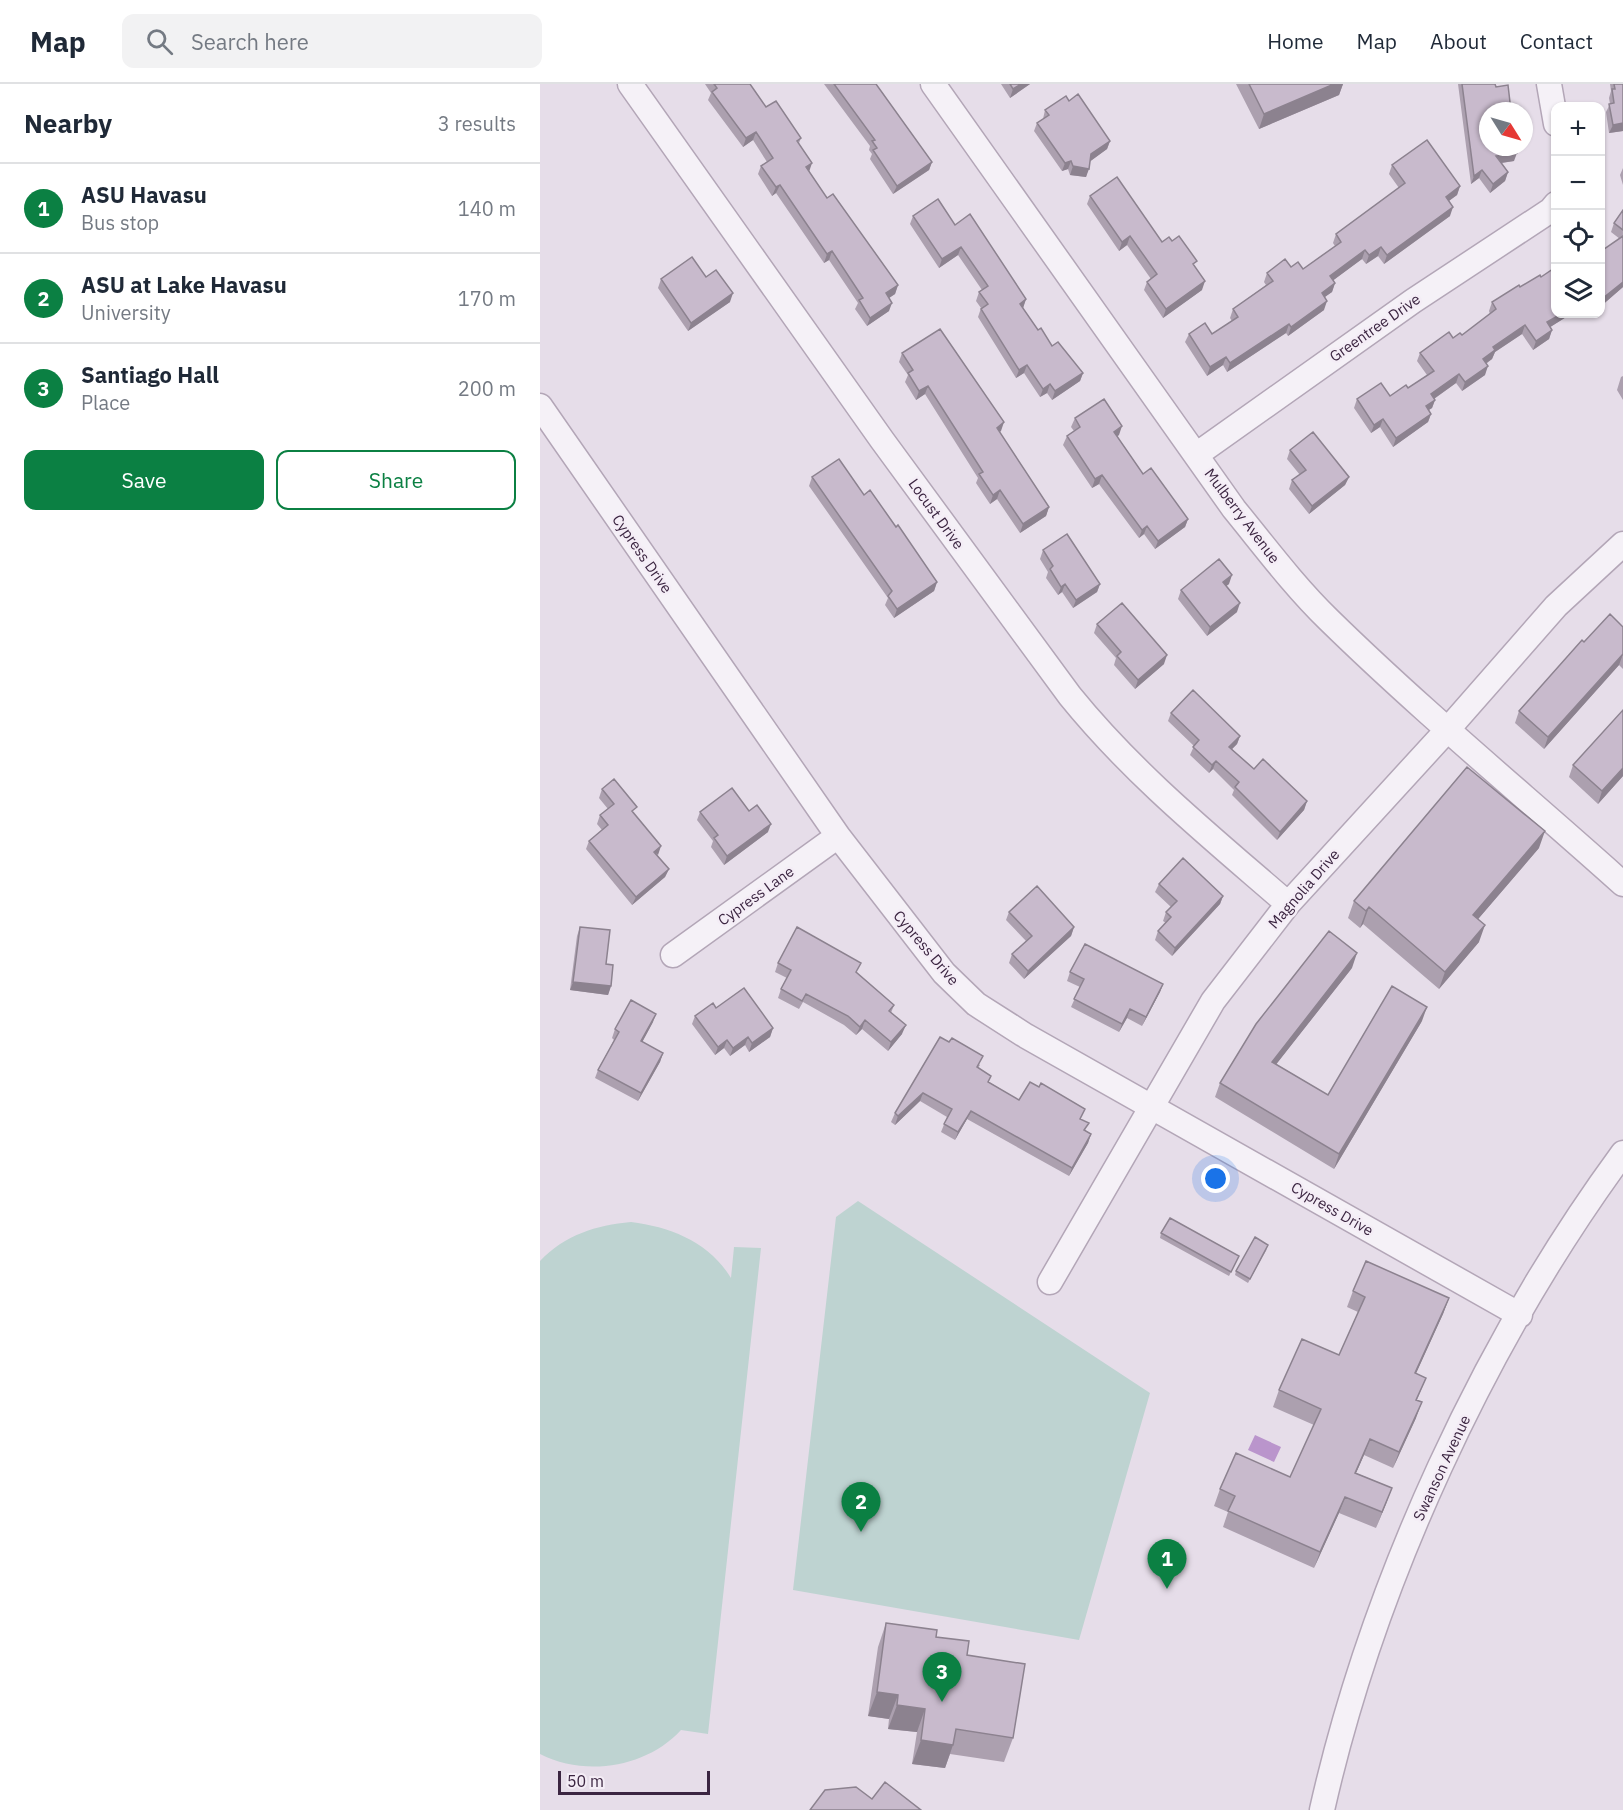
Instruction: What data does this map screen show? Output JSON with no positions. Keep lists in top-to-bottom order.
{
  "streets": {
    "street": [
      "Greentree Drive",
      "Locust Drive",
      "Mulberry Avenue",
      "Cypress Drive",
      "Magnolia Drive",
      "Cypress Lane",
      "Swanson Avenue"
    ]
  },
  "crossings": [
    ["Greentree Drive", "Mulberry Avenue"],
    ["Locust Drive", "Magnolia Drive"],
    ["Mulberry Avenue", "Magnolia Drive"],
    ["Cypress Drive", "Magnolia Drive"],
    ["Cypress Drive", "Cypress Lane"],
    ["Cypress Drive", "Swanson Avenue"]
  ],
  "scale_bar": "50 m",
  "north": "bottom right",
  "page": {
    "header": "Map",
    "search": "Search here",
    "nav": [
      "Home",
      "Map",
      "About",
      "Contact"
    ],
    "heading": ["Nearby", "3 results"],
    "map_buttons": ["+", "−"],
    "list": [
      {
        "mark": "1",
        "name": "ASU Havasu",
        "note": "Bus stop",
        "value": "140 m"
      },
      {
        "mark": "2",
        "name": "ASU at Lake Havasu",
        "note": "University",
        "value": "170 m"
      },
      {
        "mark": "3",
        "name": "Santiago Hall",
        "note": "Place",
        "value": "200 m"
      }
    ],
    "buttons": ["Save", "Share"],
    "pins": ["2", "1", "3"],
    "scale": "50 m"
  }
}
